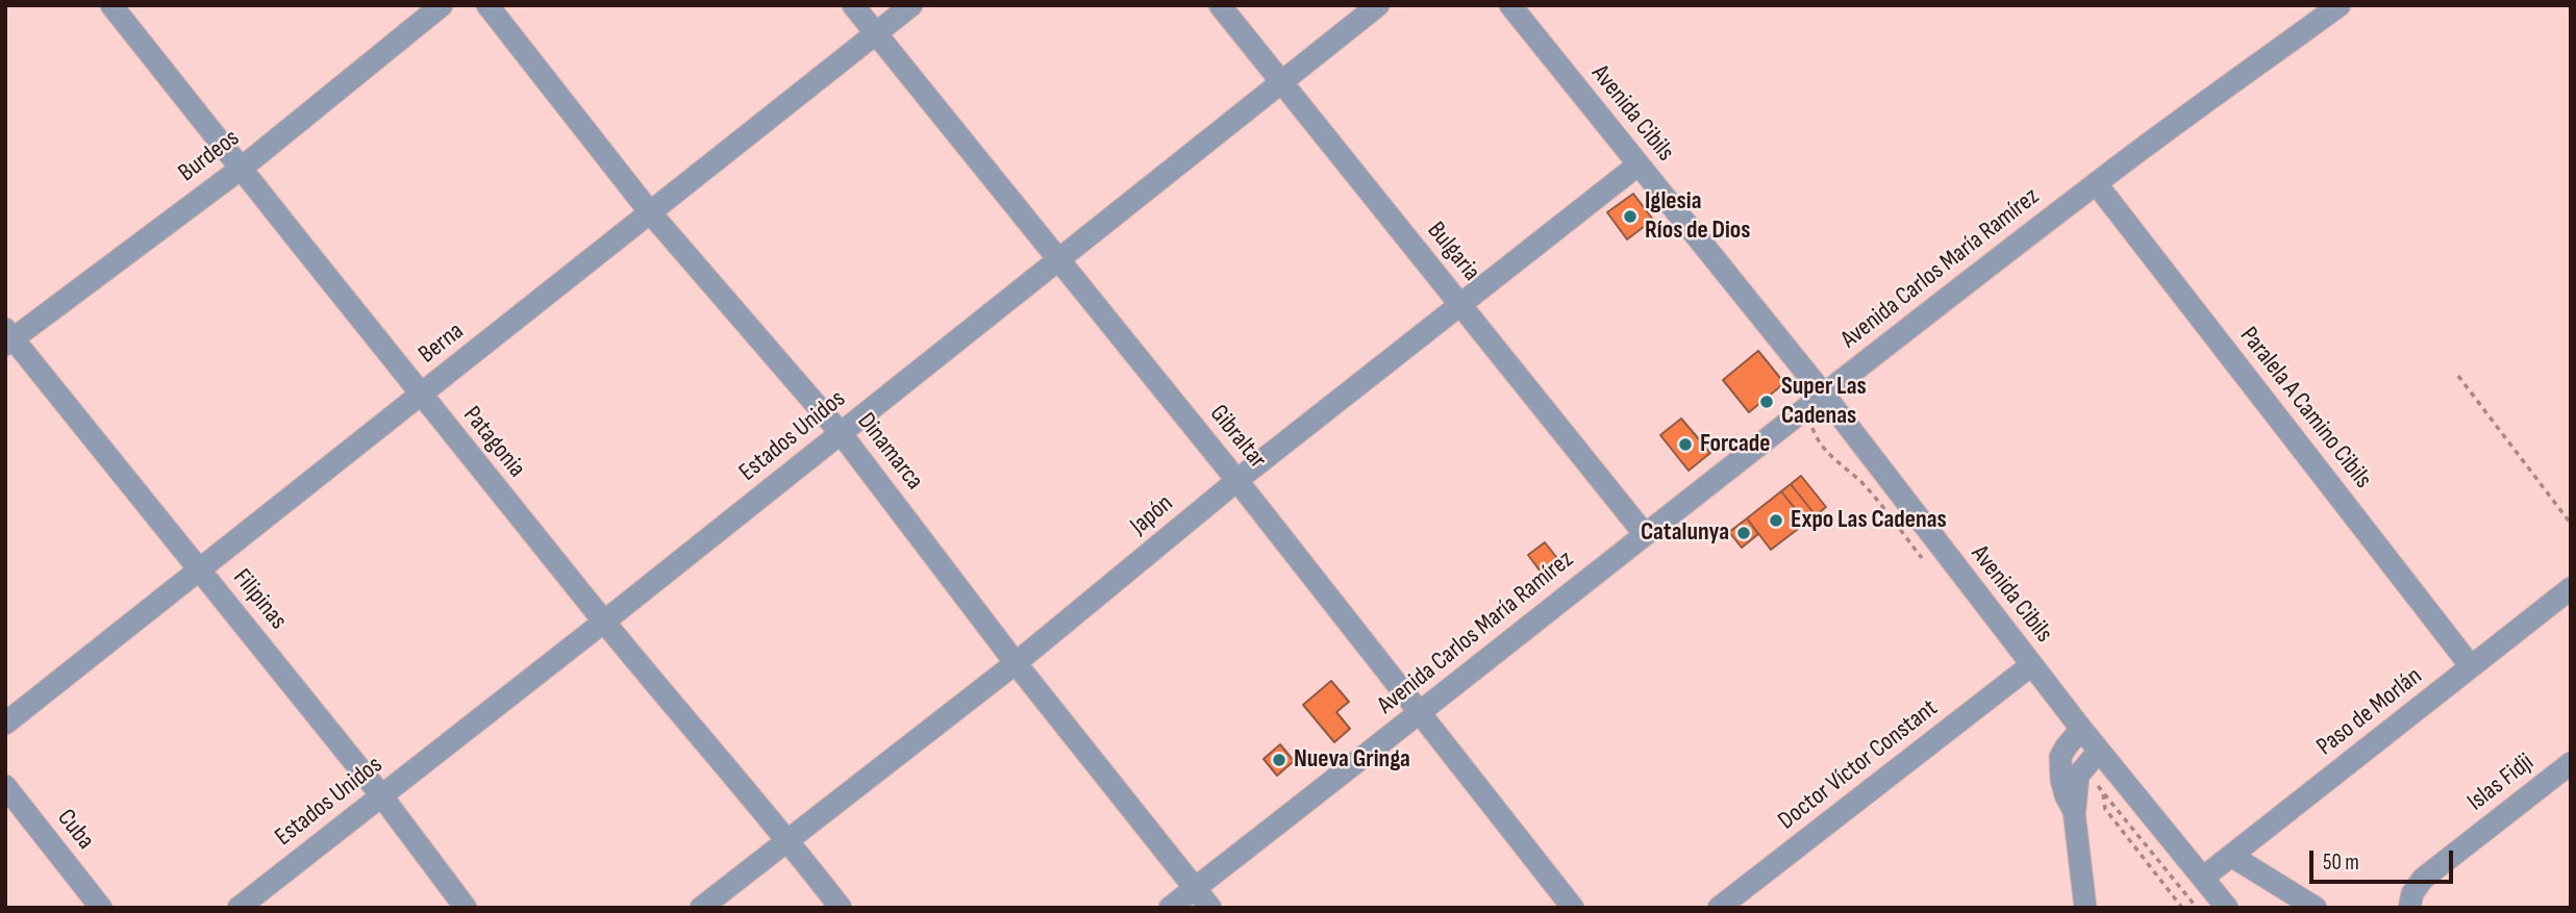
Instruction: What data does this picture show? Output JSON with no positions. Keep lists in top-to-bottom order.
{
  "streets": {
    "street": [
      "Avenida Cibils",
      "Burdeos",
      "Bulgaria",
      "Avenida Carlos María Ramírez",
      "Berna",
      "Paralela A Camino Cibils",
      "Estados Unidos",
      "Gibraltar",
      "Patagonia",
      "Dinamarca",
      "Japón",
      "Filipinas",
      "Paso de Morlán",
      "Doctor Víctor Constant",
      "Islas Fidji",
      "Cuba"
    ]
  },
  "crossings": [
    ["Avenida Cibils", "Avenida Carlos María Ramírez"],
    ["Avenida Cibils", "Japón"],
    ["Avenida Cibils", "Paso de Morlán"],
    ["Avenida Cibils", "Doctor Víctor Constant"],
    ["Burdeos", "Patagonia"],
    ["Burdeos", "Filipinas"],
    ["Bulgaria", "Avenida Carlos María Ramírez"],
    ["Bulgaria", "Estados Unidos"],
    ["Bulgaria", "Japón"],
    ["Avenida Carlos María Ramírez", "Paralela A Camino Cibils"],
    ["Avenida Carlos María Ramírez", "Gibraltar"],
    ["Avenida Carlos María Ramírez", "Dinamarca"],
    ["Berna", "Gibraltar"],
    ["Berna", "Patagonia"],
    ["Berna", "Dinamarca"],
    ["Berna", "Filipinas"],
    ["Paralela A Camino Cibils", "Paso de Morlán"],
    ["Estados Unidos", "Gibraltar"],
    ["Estados Unidos", "Patagonia"],
    ["Estados Unidos", "Dinamarca"],
    ["Estados Unidos", "Filipinas"],
    ["Gibraltar", "Japón"],
    ["Patagonia", "Japón"],
    ["Dinamarca", "Japón"]
  ],
  "places": [
    "Iglesia Ríos de Dios",
    "Super Las Cadenas",
    "Forcade",
    "Expo Las Cadenas",
    "Catalunya",
    "Nueva Gringa"
  ],
  "scale_bar": "50 m"
}
